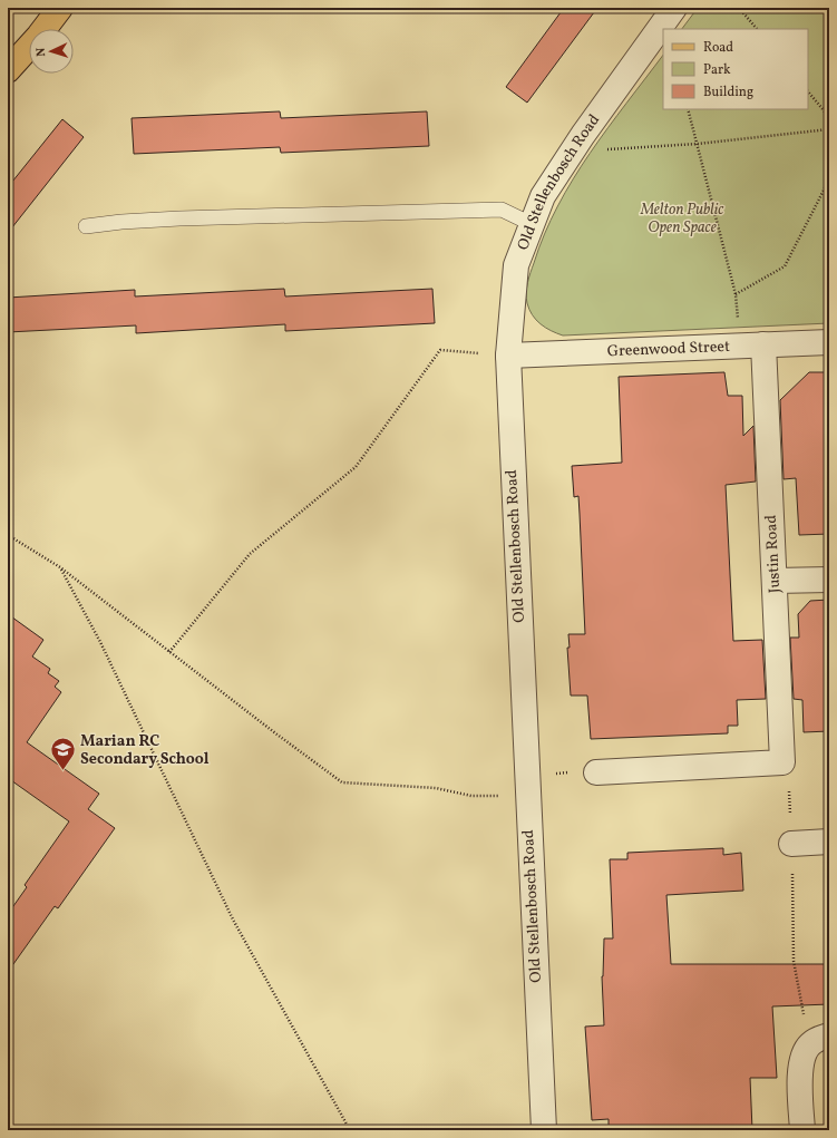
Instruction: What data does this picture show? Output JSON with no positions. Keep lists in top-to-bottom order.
{
  "streets": {
    "street": ["Old Stellenbosch Road", "Greenwood Street", "Justin Road"]
  },
  "crossings": [
    ["Old Stellenbosch Road", "Greenwood Street"],
    ["Greenwood Street", "Justin Road"]
  ],
  "parks": ["Melton Public Open Space"],
  "places": {
    "school or university": ["Marian RC Secondary School"]
  },
  "legend": ["Road", "Park", "Building"],
  "north": "left"
}
